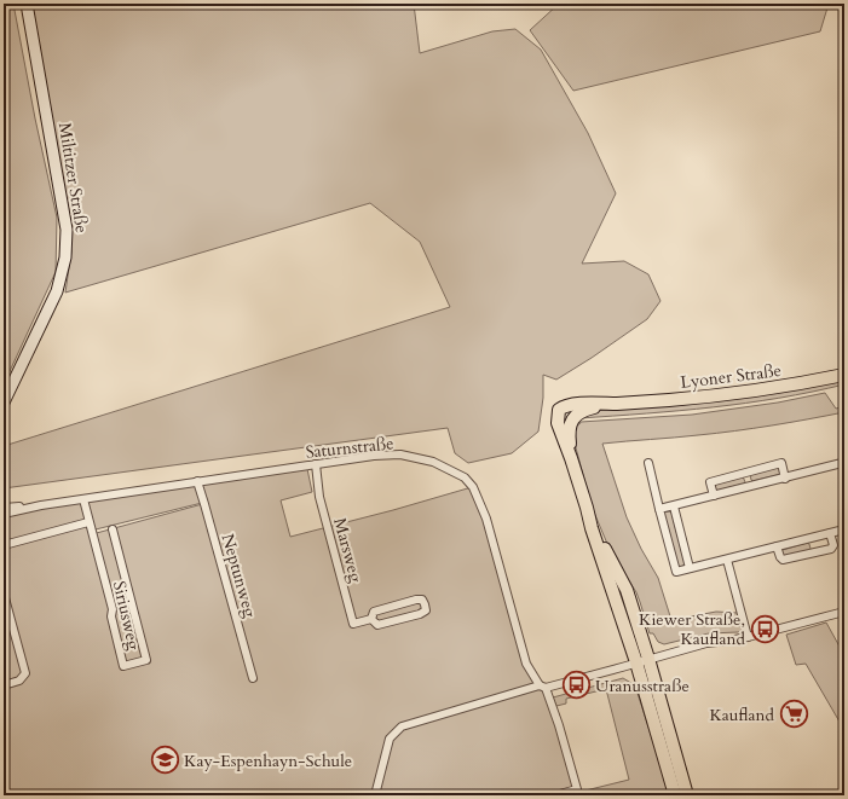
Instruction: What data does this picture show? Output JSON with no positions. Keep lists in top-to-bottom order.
{
  "streets": {
    "main road": ["Lyoner Straße"],
    "street": [
      "Miltitzer Straße",
      "Saturnstraße",
      "Marsweg",
      "Neptunweg",
      "Siriusweg"
    ]
  },
  "crossings": [
    ["Saturnstraße", "Marsweg"],
    ["Saturnstraße", "Neptunweg"],
    ["Saturnstraße", "Siriusweg"]
  ],
  "places": {
    "bus stop": ["Kiewer Straße, Kaufland", "Uranusstraße"],
    "supermarket": ["Kaufland"],
    "school or university": ["Kay-Espenhayn-Schule"]
  }
}
